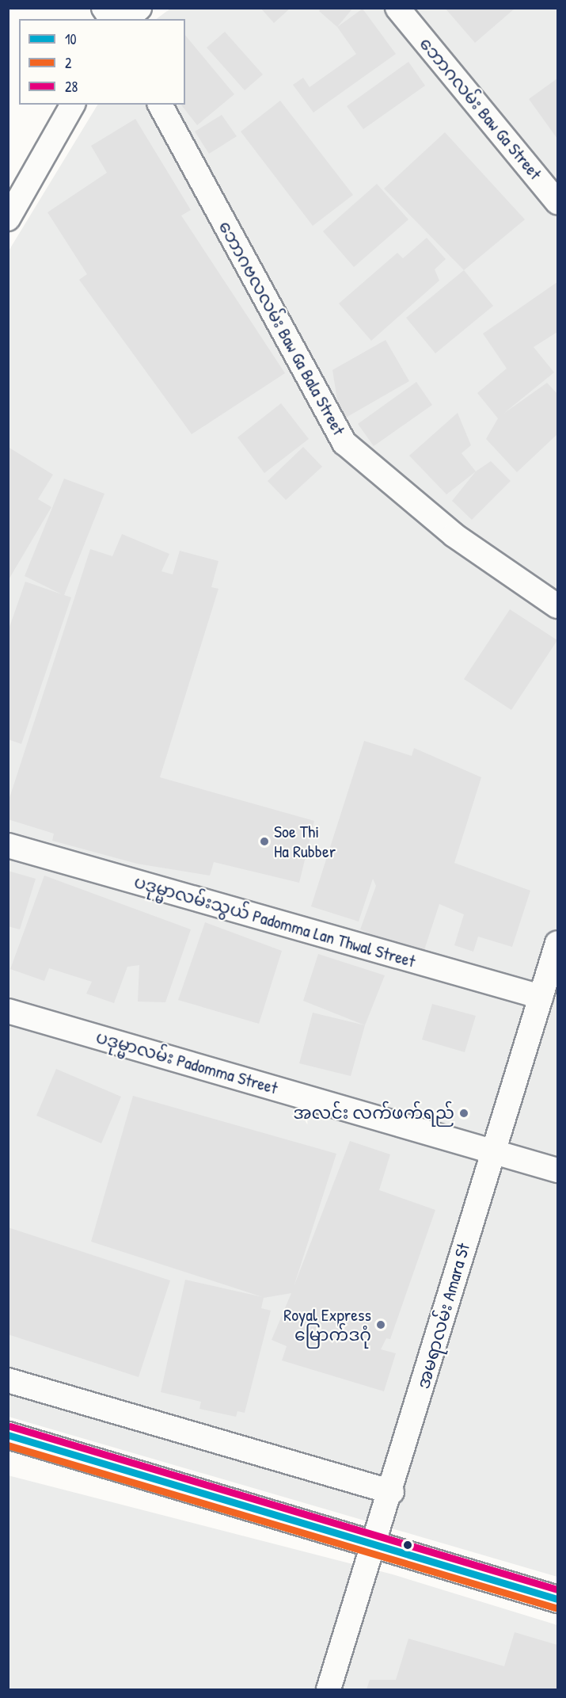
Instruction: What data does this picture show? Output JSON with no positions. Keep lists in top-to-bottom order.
{
  "streets": {
    "street": [
      "ဘောဂလမ်း Baw Ga Street",
      "ဘောဂဗလလမ်း Baw Ga Bala Street",
      "ပဒုမ္မာလမ်းသွယ် Padomma Lan Thwal Street",
      "ပဒုမ္မာလမ်း Padomma Street",
      "အမရာလမ်း Amara St"
    ]
  },
  "crossings": [
    ["ပဒုမ္မာလမ်းသွယ် Padomma Lan Thwal Street", "အမရာလမ်း Amara St"],
    ["ပဒုမ္မာလမ်း Padomma Street", "အမရာလမ်း Amara St"]
  ],
  "places": ["Soe Thi Ha Rubber", "အလင်း လက်ဖက်ရည်", "Royal Express မြောက်ဒဂုံ"],
  "lines": ["transit line 28", "transit line 10", "transit line 2"],
  "legend": ["10", "2", "28"]
}
